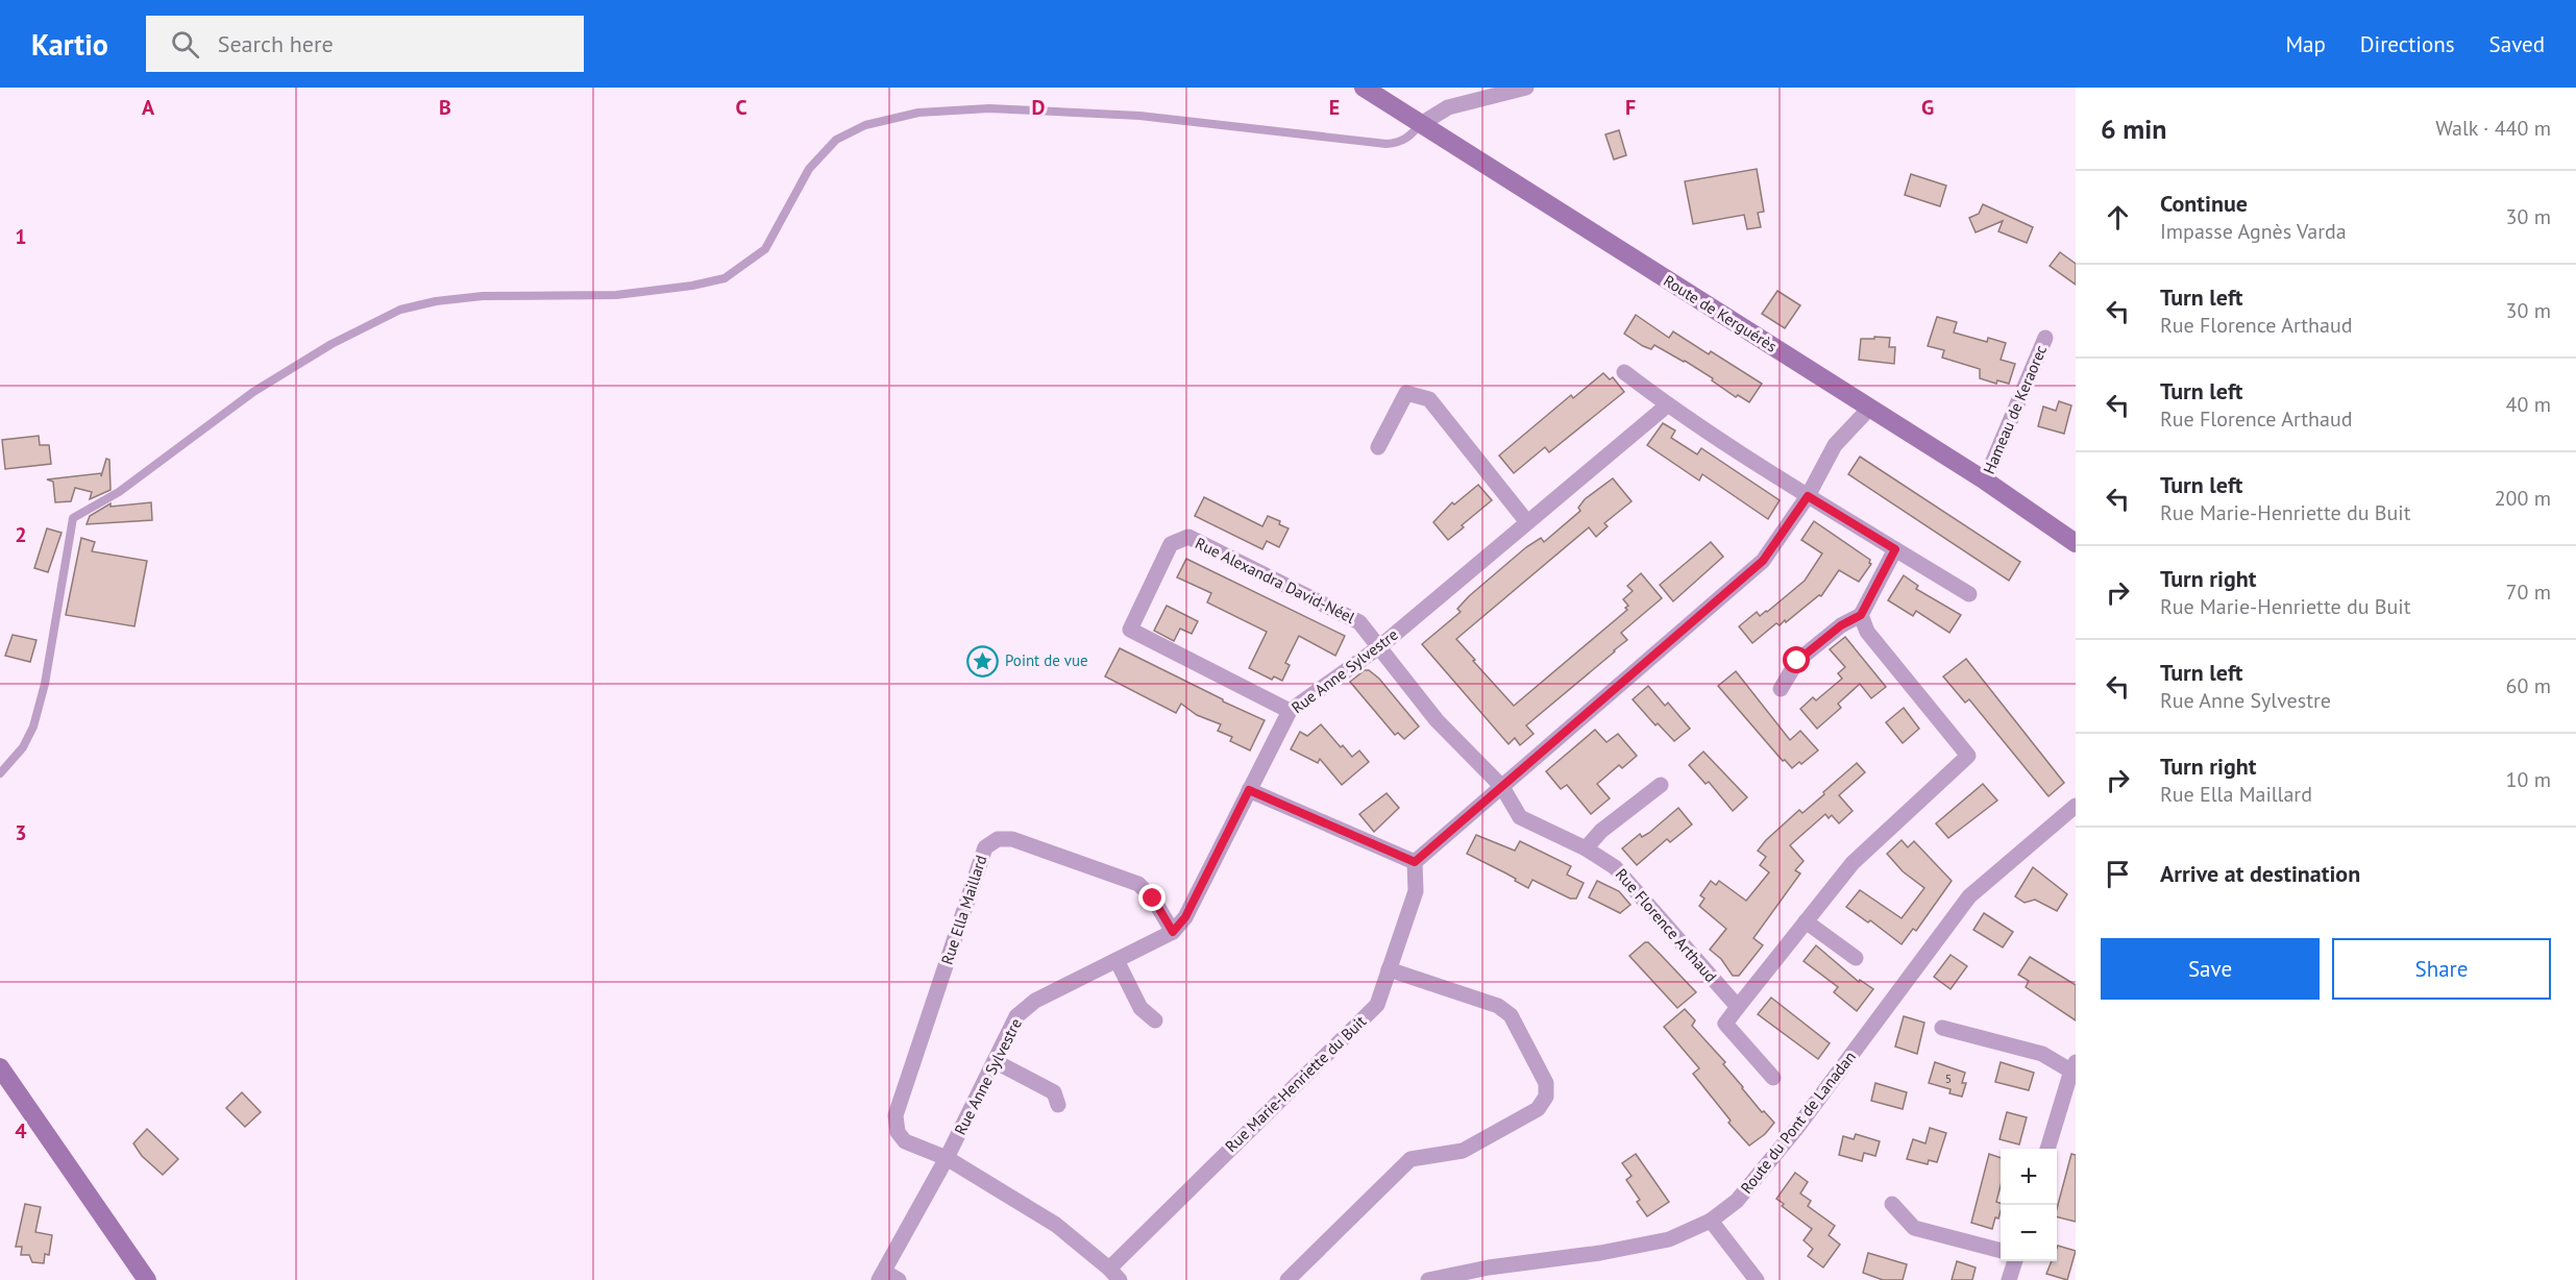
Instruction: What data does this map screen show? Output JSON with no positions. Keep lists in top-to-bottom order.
{
  "streets": {
    "street": [
      "Route de Kerguérès",
      "Hameau de Keraorec",
      "Rue Alexandra David-Néel",
      "Rue Anne Sylvestre",
      "Rue Ella Maillard",
      "Rue Florence Arthaud",
      "Rue Marie-Henriette du Buit",
      "Route du Pont de Lanadan"
    ]
  },
  "crossings": [
    ["Route de Kerguérès", "Hameau de Keraorec"],
    ["Rue Alexandra David-Néel", "Rue Anne Sylvestre"],
    ["Rue Alexandra David-Néel", "Rue Florence Arthaud"],
    ["Rue Anne Sylvestre", "Rue Ella Maillard"],
    ["Rue Anne Sylvestre", "Rue Florence Arthaud"]
  ],
  "places": {
    "place": ["Point de vue"]
  },
  "house_numbers": ["5"],
  "page": {
    "header": "Kartio",
    "search": "Search here",
    "nav": ["Map", "Directions", "Saved"],
    "heading": ["6 min", "Walk · 440 m"],
    "list": [
      ["Continue", "Impasse Agnès Varda", "30 m"],
      ["Turn left", "Rue Florence Arthaud", "30 m"],
      ["Turn left", "Rue Florence Arthaud", "40 m"],
      ["Turn left", "Rue Marie-Henriette du Buit", "200 m"],
      ["Turn right", "Rue Marie-Henriette du Buit", "70 m"],
      ["Turn left", "Rue Anne Sylvestre", "60 m"],
      ["Turn right", "Rue Ella Maillard", "10 m"],
      "Arrive at destination"
    ],
    "buttons": ["Save", "Share"],
    "map_buttons": ["+", "−"]
  },
  "grid": {
    "columns": [
      "A",
      "B",
      "C",
      "D",
      "E",
      "F",
      "G"
    ],
    "rows": [
      "1",
      "2",
      "3",
      "4"
    ]
  }
}
